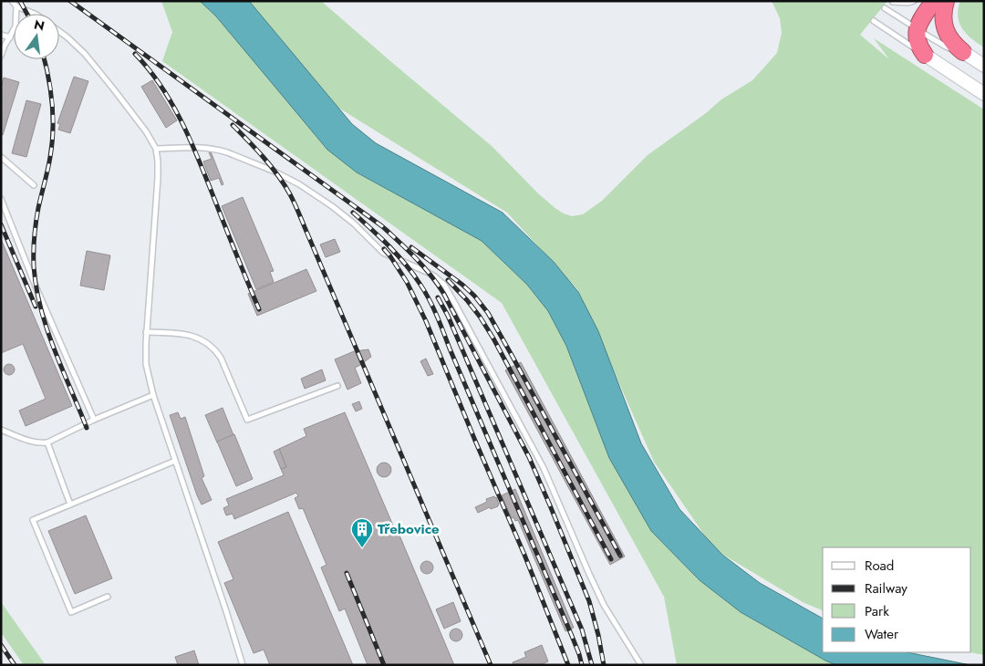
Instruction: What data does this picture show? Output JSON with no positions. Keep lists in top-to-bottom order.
{
  "places": {
    "building": ["Třebovice"]
  },
  "legend": [
    "Road",
    "Railway",
    "Park",
    "Water"
  ],
  "north": "top"
}
